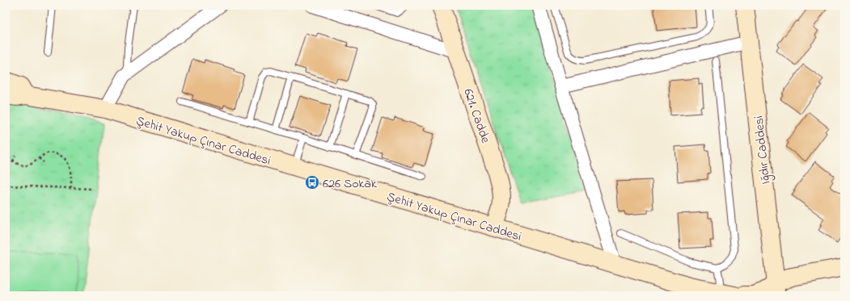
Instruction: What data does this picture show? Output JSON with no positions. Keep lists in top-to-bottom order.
{
  "streets": {
    "main road": ["621. Cadde", "Şehit Yakup Çınar Caddesi", "Iğdır Caddesi"]
  },
  "crossings": [
    ["621. Cadde", "Şehit Yakup Çınar Caddesi"]
  ],
  "places": {
    "bus stop": ["626 Sokak"]
  }
}
